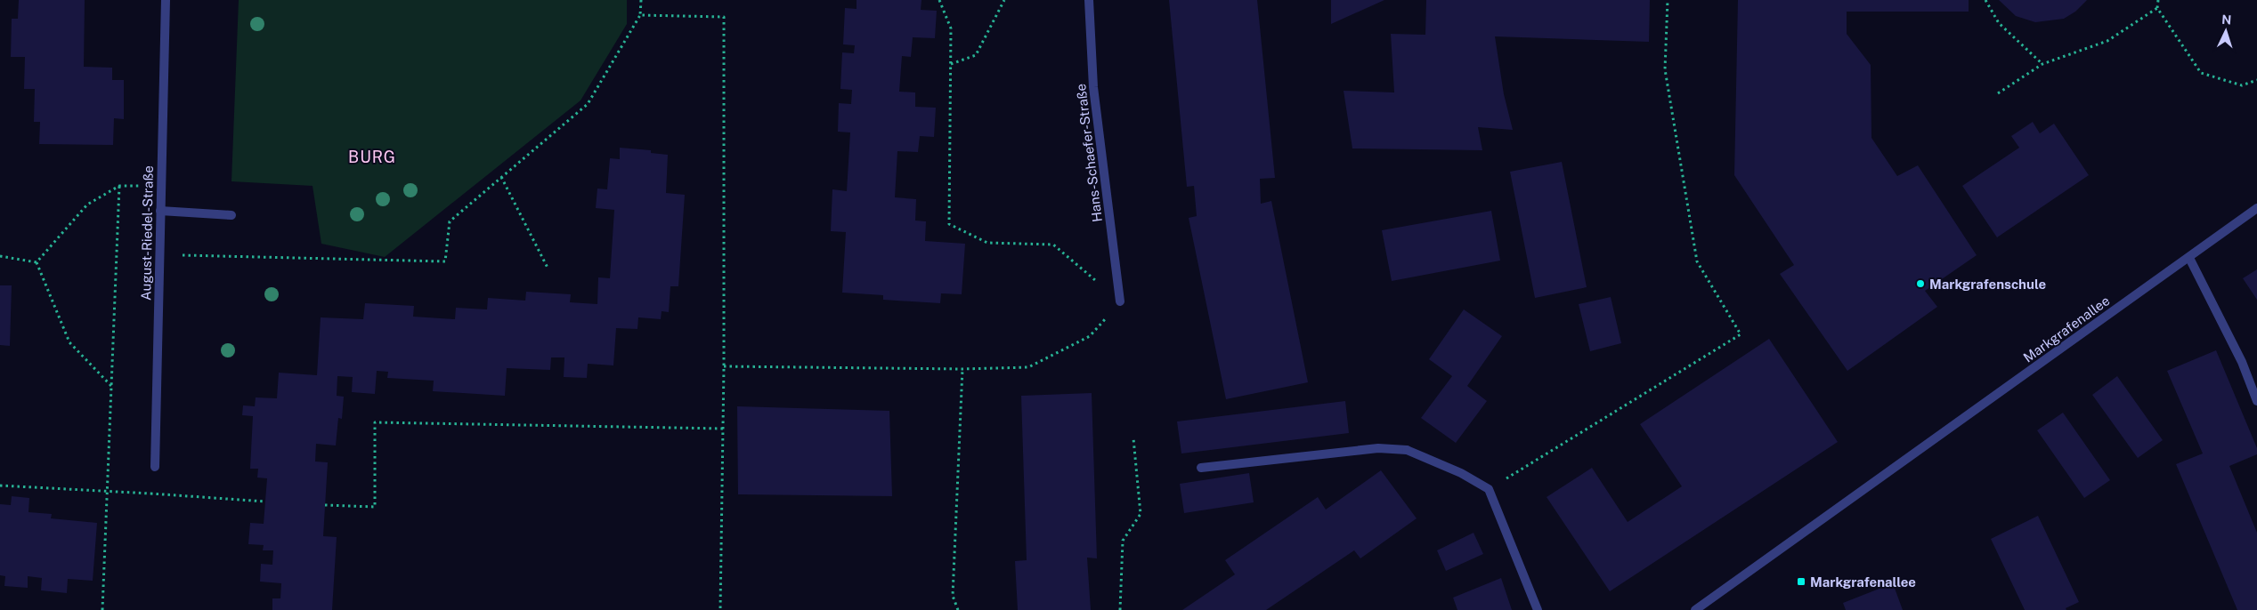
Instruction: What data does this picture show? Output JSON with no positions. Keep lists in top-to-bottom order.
{
  "streets": {
    "street": ["Hans-Schaefer-Straße", "August-Riedel-Straße", "Markgrafenallee"]
  },
  "districts": ["BURG"],
  "places": {
    "other": ["Markgrafenschule"],
    "transit": ["Markgrafenallee"]
  },
  "north": "top"
}
